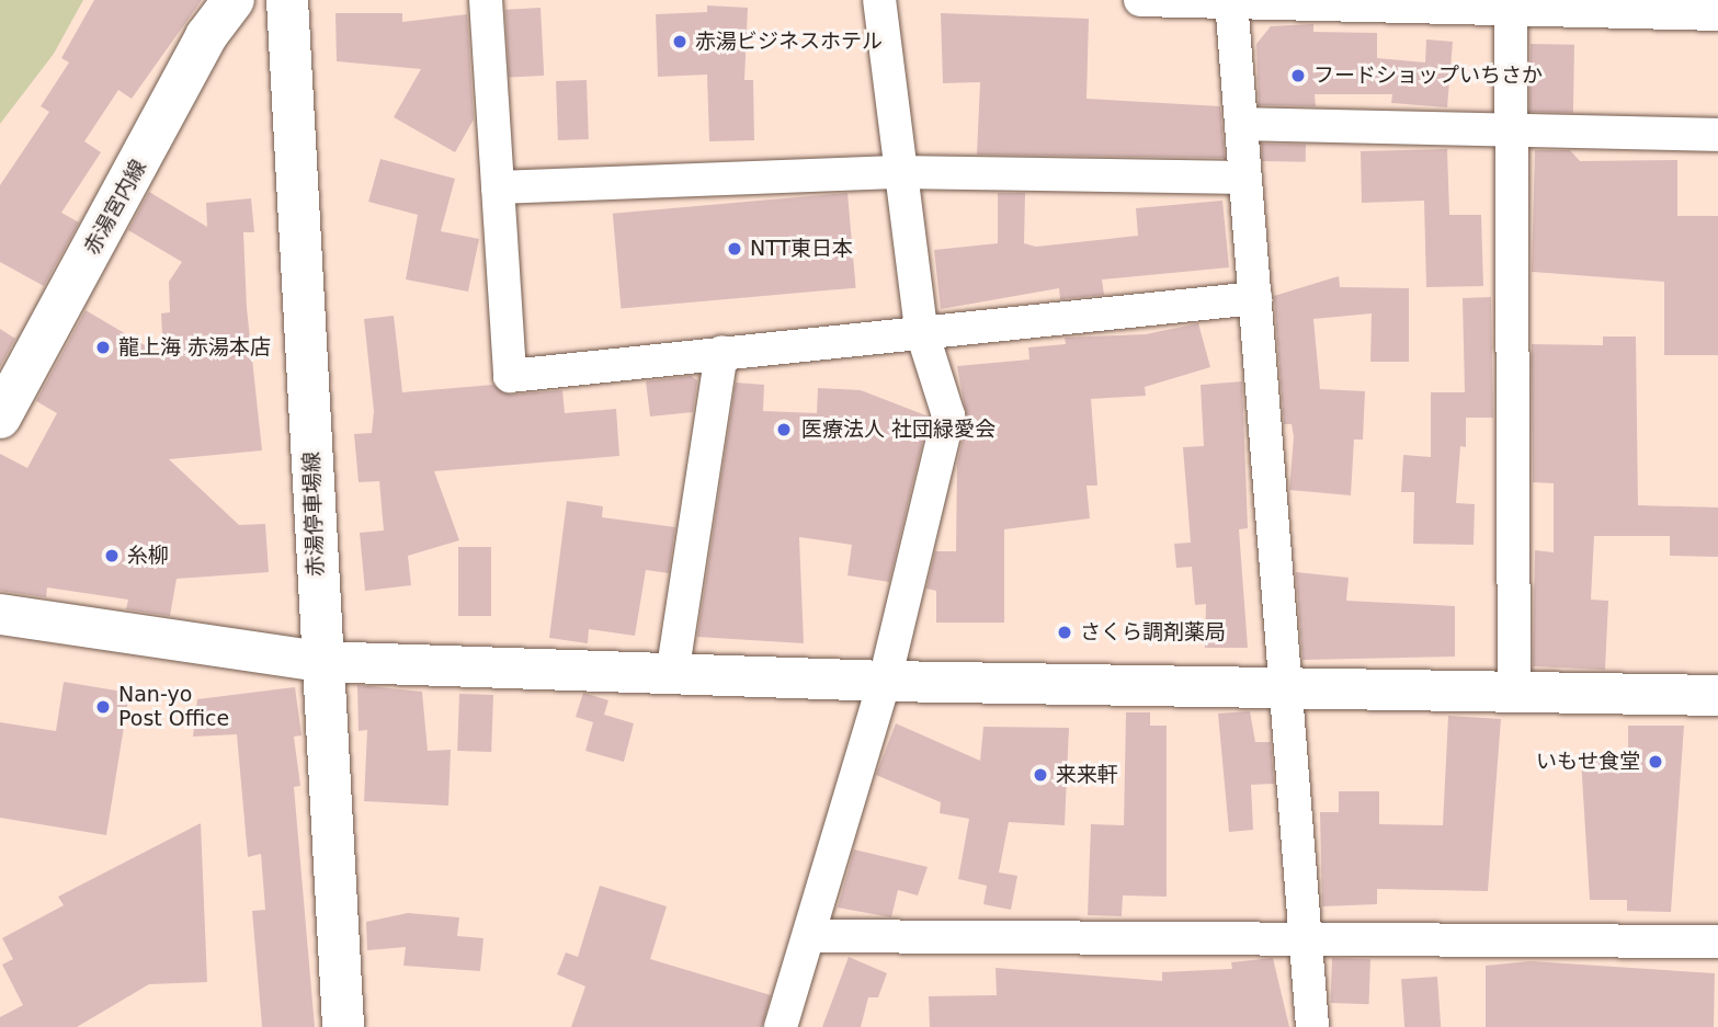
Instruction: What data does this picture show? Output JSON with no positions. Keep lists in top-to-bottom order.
{
  "streets": {
    "main road": ["赤湯宮内線", "赤湯停車場線"]
  },
  "places": [
    "赤湯ビジネスホテル",
    "フードショップいちさか",
    "NTT東日本",
    "龍上海 赤湯本店",
    "医療法人 社団緑愛会",
    "糸柳",
    "さくら調剤薬局",
    "Nan-yo Post Office",
    "いもせ食堂",
    "来来軒"
  ]
}
